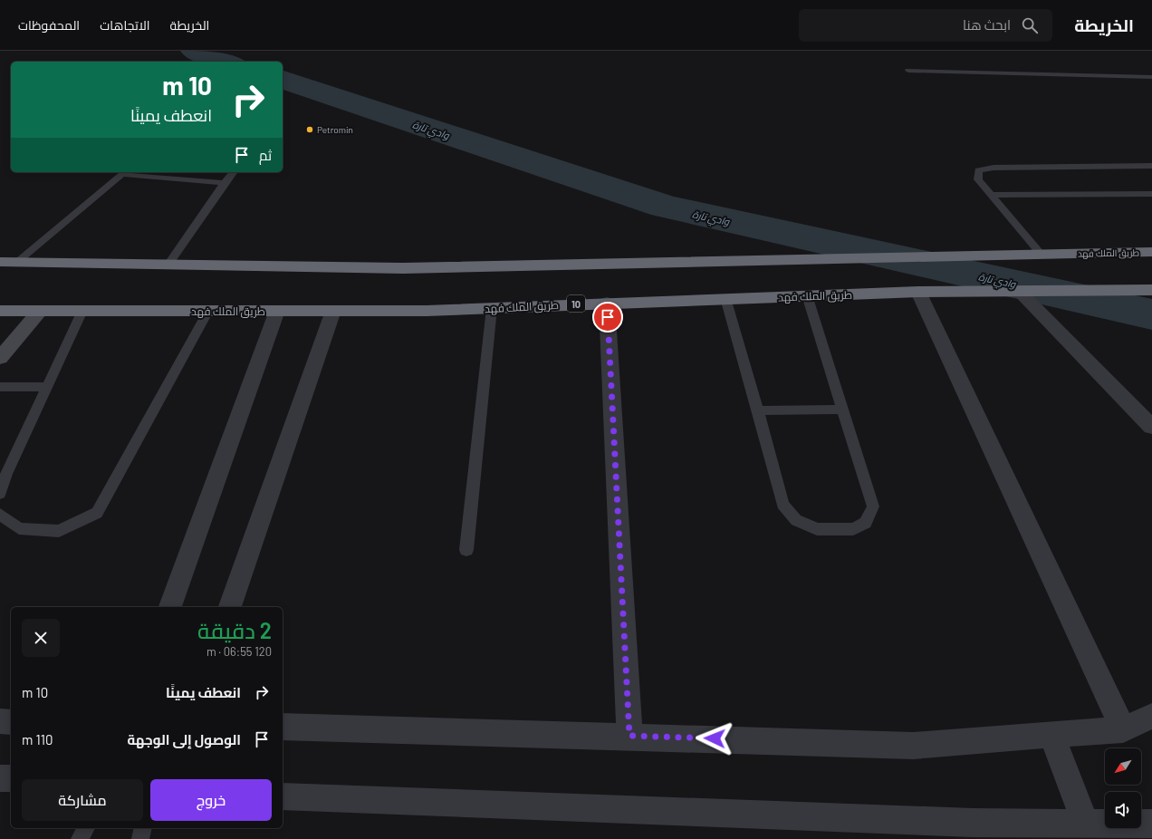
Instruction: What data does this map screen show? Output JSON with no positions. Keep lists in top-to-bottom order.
{
  "streets": {
    "highway": ["طريق الملك فهد", "10"]
  },
  "water": ["وادي تارة"],
  "places": ["Petromin"],
  "north": "bottom left",
  "page": {
    "header": "الخريطة",
    "search": "ابحث هنا",
    "nav": ["الخريطة", "الاتجاهات", "المحفوظات"],
    "turn": ["10 m", "انعطف يمينًا"],
    "then": "ثم",
    "heading": ["2 دقيقة", "120 m · 06:55"],
    "list": [
      {
        "name": "انعطف يمينًا",
        "value": "10 m"
      },
      {
        "name": "الوصول إلى الوجهة",
        "value": "110 m"
      }
    ],
    "buttons": ["خروج", "مشاركة"]
  }
}
